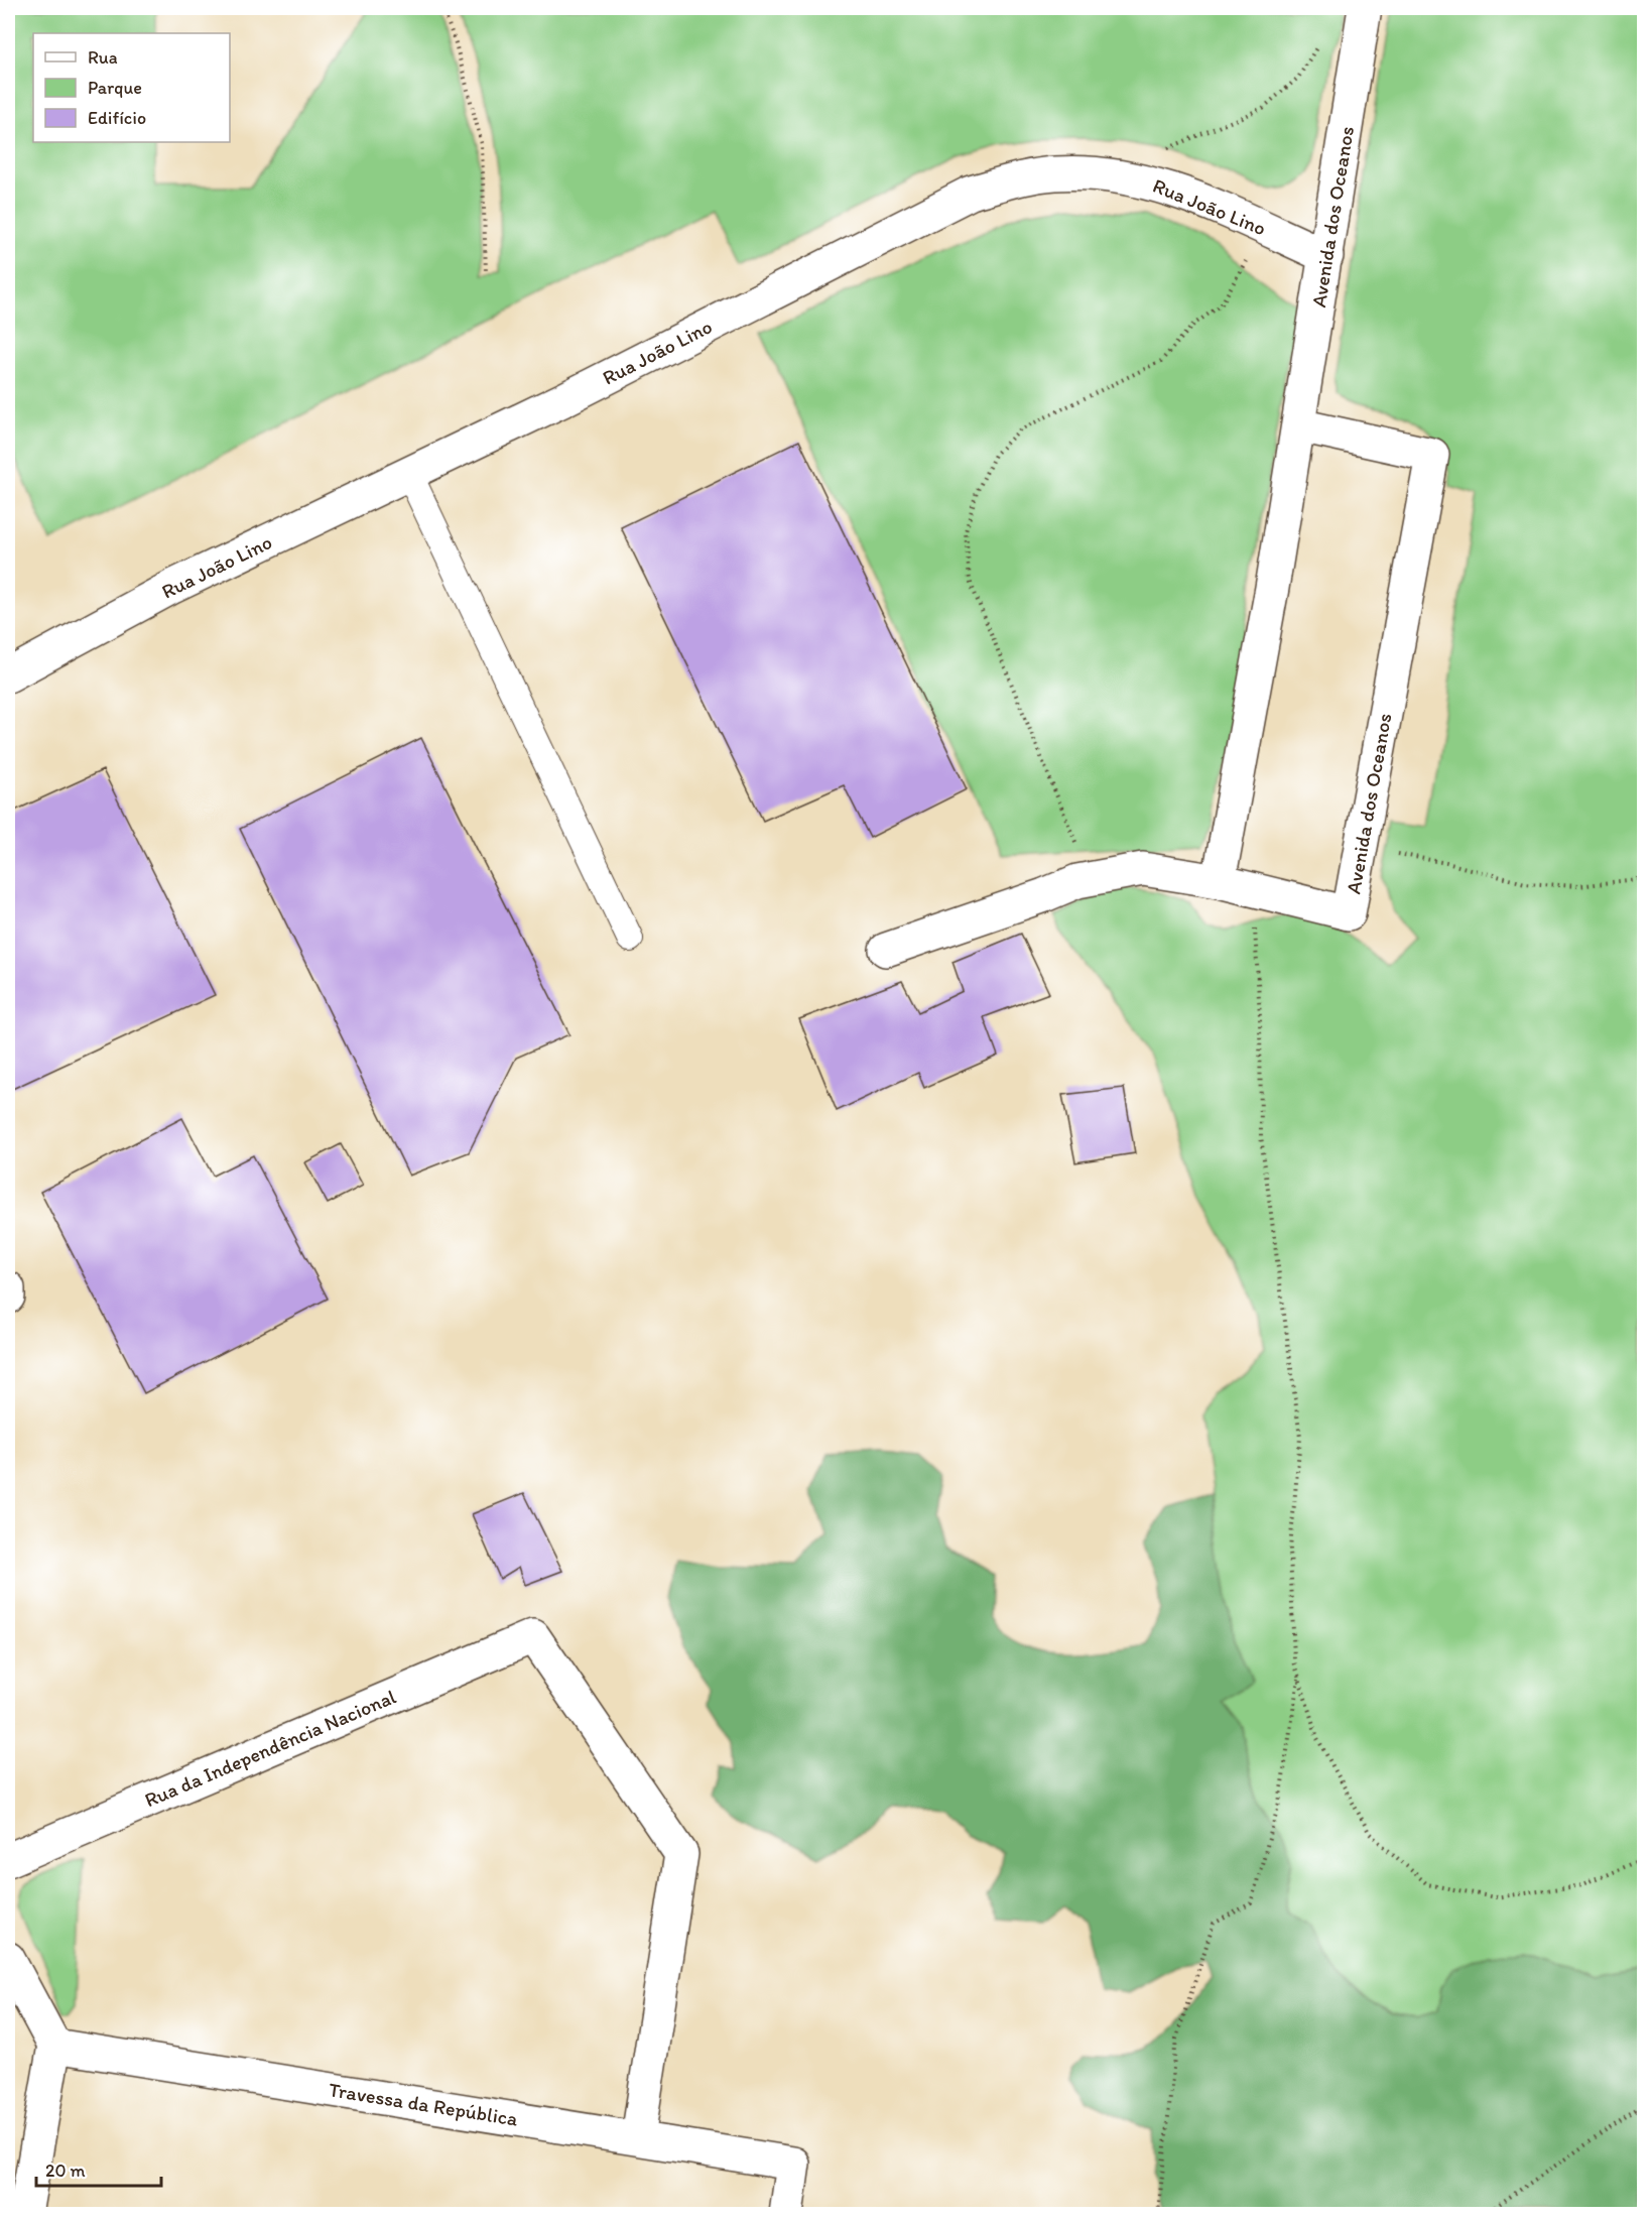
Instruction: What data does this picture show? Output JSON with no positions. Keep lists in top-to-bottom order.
{
  "streets": {
    "street": [
      "Rua João Lino",
      "Avenida dos Oceanos",
      "Rua da Independência Nacional",
      "Travessa da República"
    ]
  },
  "crossings": [
    ["Rua João Lino", "Avenida dos Oceanos"],
    ["Rua da Independência Nacional", "Travessa da República"]
  ],
  "legend": ["Rua", "Parque", "Edifício"],
  "scale_bar": "20 m"
}
